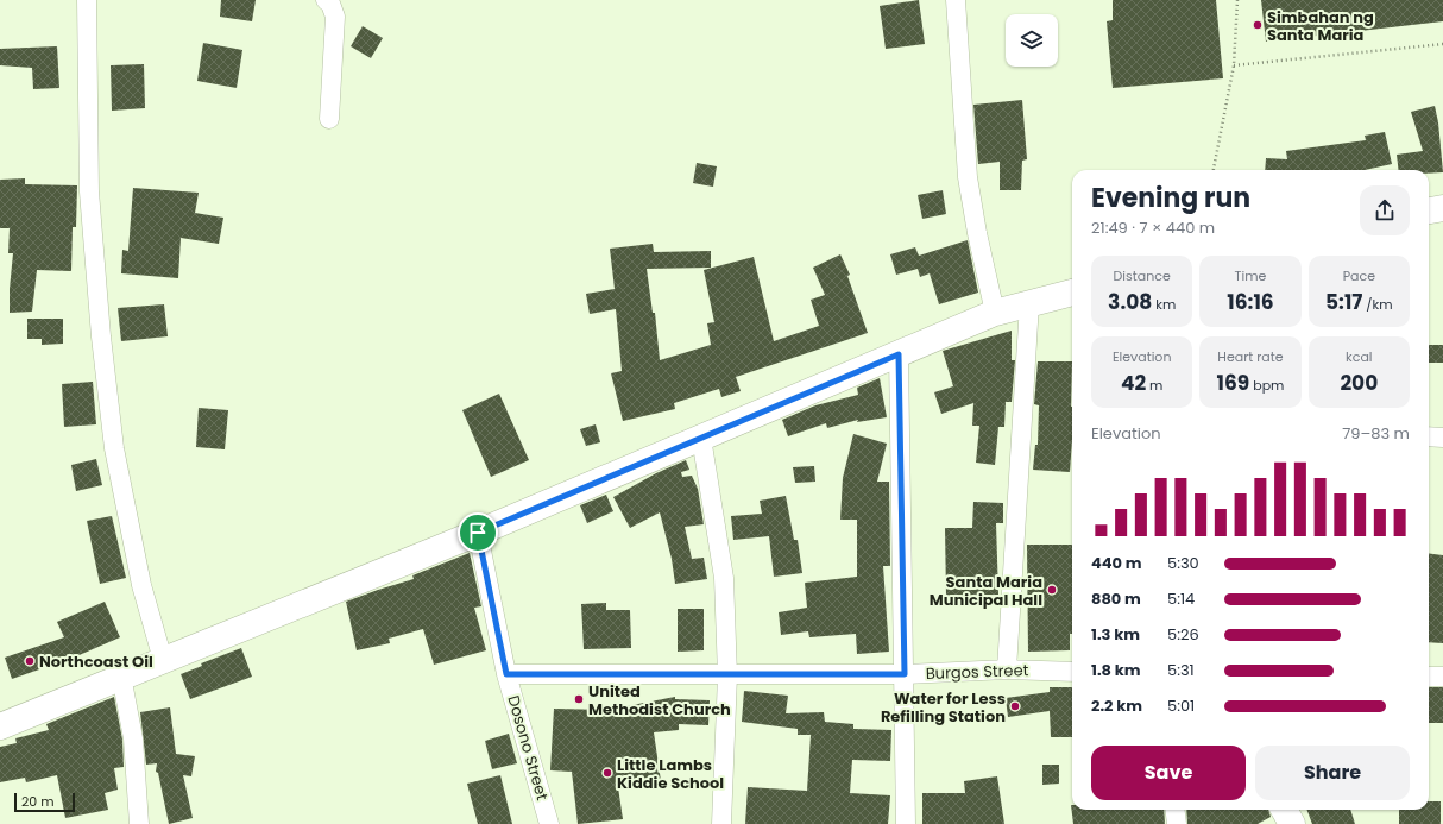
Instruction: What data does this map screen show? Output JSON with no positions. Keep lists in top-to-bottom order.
{
  "streets": {
    "street": ["Burgos Street", "Dosono Street"]
  },
  "crossings": [
    ["Burgos Street", "Dosono Street"]
  ],
  "places": [
    "Simbahan ng Santa Maria",
    "Santa Maria Municipal Hall",
    "Northcoast Oil",
    "United Methodist Church",
    "Water for Less Refilling Station",
    "Little Lambs Kiddie School"
  ],
  "scale_bar": "20 m",
  "page": {
    "heading": ["Evening run", "21:49 · 7 × 440 m"],
    "stats": [
      ["Distance", "3.08 km"],
      ["Time", "16:16"],
      ["Pace", "5:17 /km"],
      ["Elevation", "42 m"],
      ["Heart rate", "169 bpm"],
      ["kcal", "200"]
    ],
    "chart": ["Elevation", "79–83 m"],
    "list": [
      {
        "name": "440 m",
        "note": "5:30"
      },
      {
        "name": "880 m",
        "note": "5:14"
      },
      {
        "name": "1.3 km",
        "note": "5:26"
      },
      {
        "name": "1.8 km",
        "note": "5:31"
      },
      {
        "name": "2.2 km",
        "note": "5:01"
      }
    ],
    "buttons": ["Save", "Share"],
    "scale": "20 m"
  }
}
